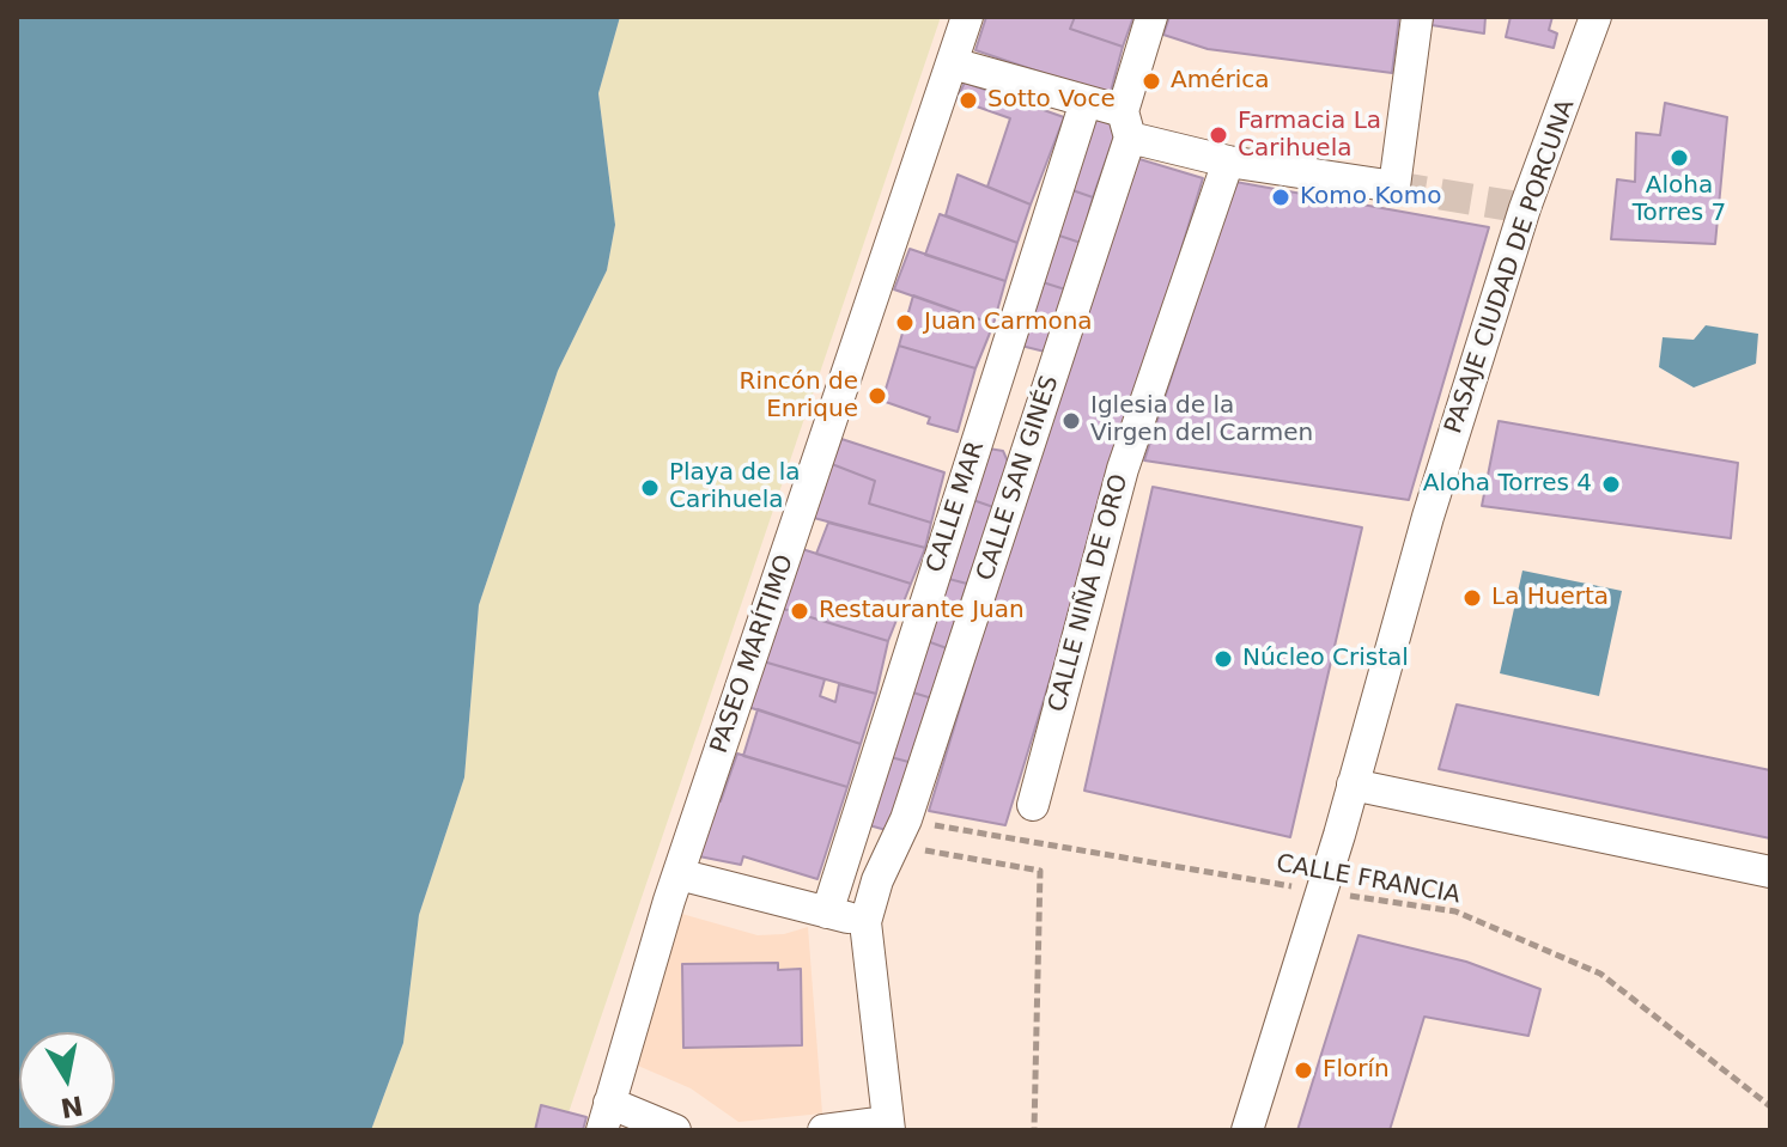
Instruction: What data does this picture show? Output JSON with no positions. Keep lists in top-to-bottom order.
{
  "streets": {
    "street": [
      "PASAJE CIUDAD DE PORCUNA",
      "CALLE SAN GINÉS",
      "CALLE MAR",
      "CALLE NIÑA DE ORO",
      "PASEO MARÍTIMO"
    ],
    "path": ["CALLE FRANCIA"]
  },
  "crossings": [
    ["PASAJE CIUDAD DE PORCUNA", "CALLE FRANCIA"],
    ["CALLE SAN GINÉS", "CALLE FRANCIA"]
  ],
  "places": [
    "América",
    "Sotto Voce",
    "Farmacia La Carihuela",
    "Aloha Torres 7",
    "Komo Komo",
    "Juan Carmona",
    "Rincón de Enrique",
    "Iglesia de la Virgen del Carmen",
    "Aloha Torres 4",
    "Playa de la Carihuela",
    "La Huerta",
    "Restaurante Juan",
    "Núcleo Cristal",
    "Florín"
  ],
  "north": "bottom"
}
